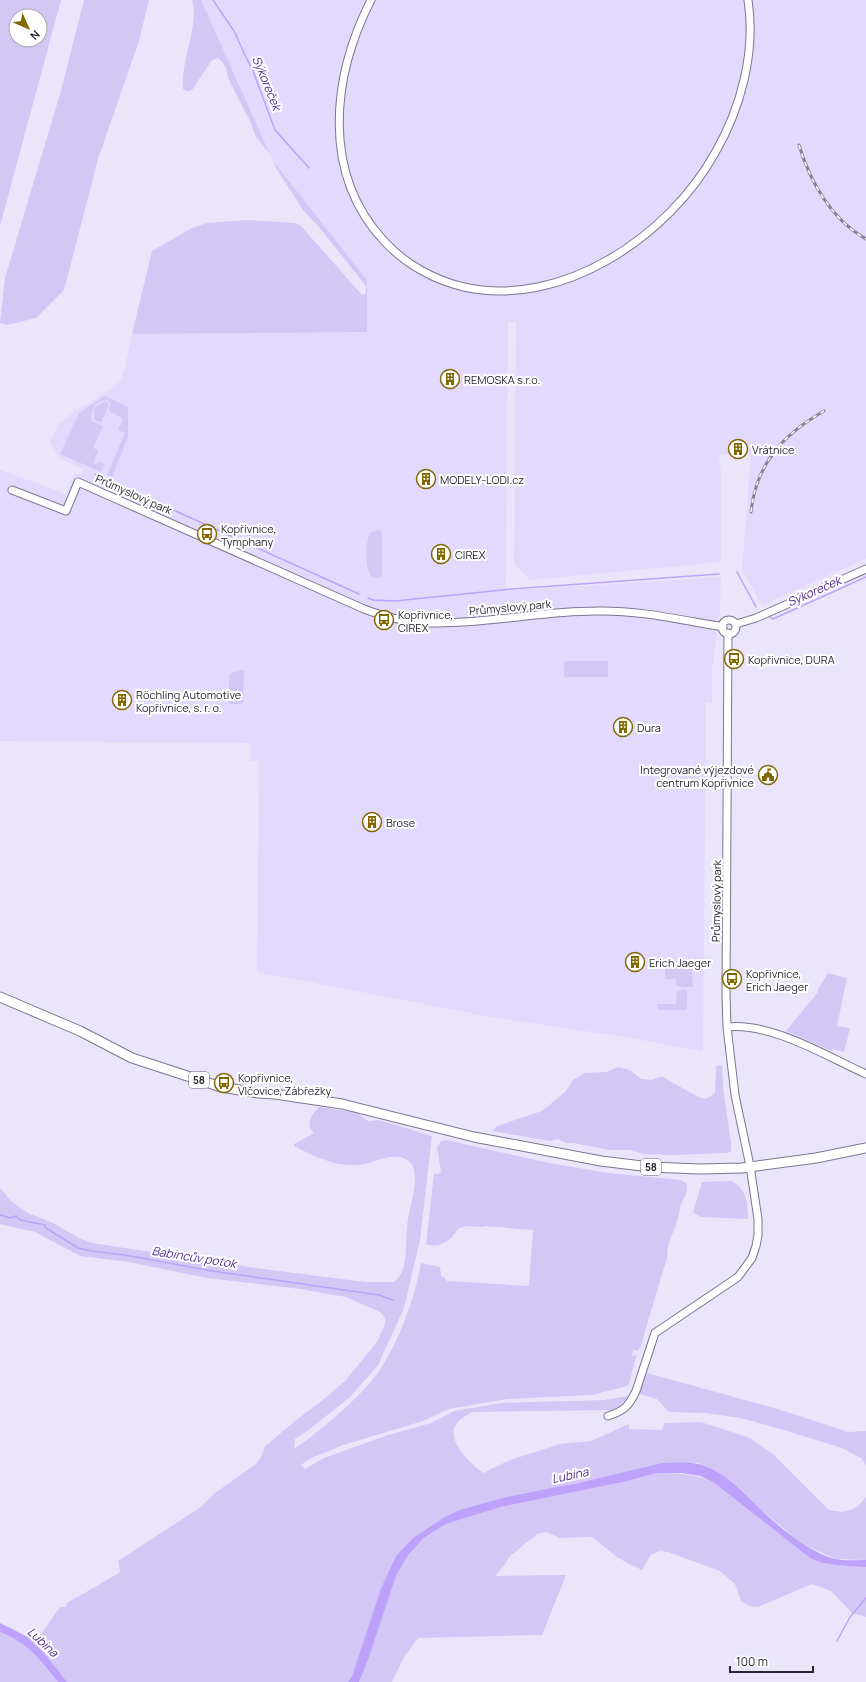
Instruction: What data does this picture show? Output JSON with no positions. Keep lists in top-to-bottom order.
{
  "streets": {
    "main road": ["58"],
    "street": ["Průmyslový park"]
  },
  "crossings": [
    ["Průmyslový park", "58"]
  ],
  "water": ["Sýkoreček", "Babincův potok", "Lubina"],
  "places": {
    "building": [
      "REMOSKA s.r.o.",
      "Vrátnice",
      "MODELY-LODI.cz",
      "CIREX",
      "Röchling Automotive Kopřivnice, s. r. o.",
      "Dura",
      "Brose",
      "Erich Jaeger"
    ],
    "bus stop": [
      "Kopřivnice, Tymphany",
      "Kopřivnice, CIREX",
      "Kopřivnice, DURA",
      "Kopřivnice, Erich Jaeger",
      "Kopřivnice, Vlčovice, Zábřežky"
    ],
    "public building": ["Integrované výjezdové centrum Kopřivnice"]
  },
  "scale_bar": "100 m",
  "north": "bottom right"
}
